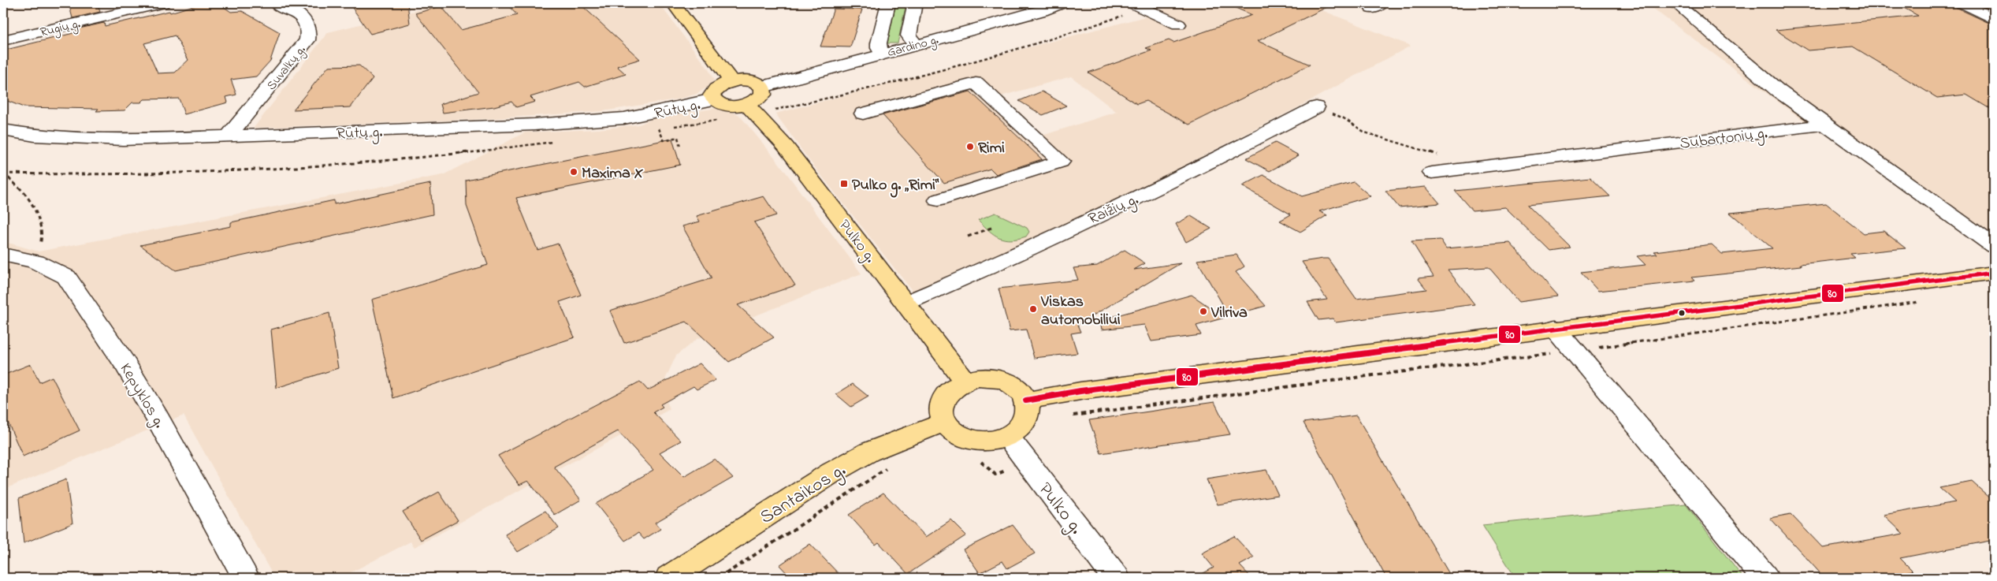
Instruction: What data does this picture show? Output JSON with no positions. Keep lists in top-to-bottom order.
{
  "streets": {
    "main road": ["Pulko g.", "Santaikos g."],
    "street": [
      "Rugių g.",
      "Gardino g.",
      "Suvalkų g.",
      "Rūtų g.",
      "Subartonių g.",
      "Raižių g.",
      "Kepyklos g."
    ]
  },
  "crossings": [
    ["Suvalkų g.", "Rūtų g."],
    ["Raižių g.", "Pulko g."],
    ["Pulko g.", "Santaikos g."]
  ],
  "places": {
    "other": [
      "Rimi",
      "Maxima X",
      "Viskas automobiliui",
      "Vilriva"
    ],
    "transit": ["Pulko g. „Rimi“"]
  },
  "lines": ["transit line 80"]
}
